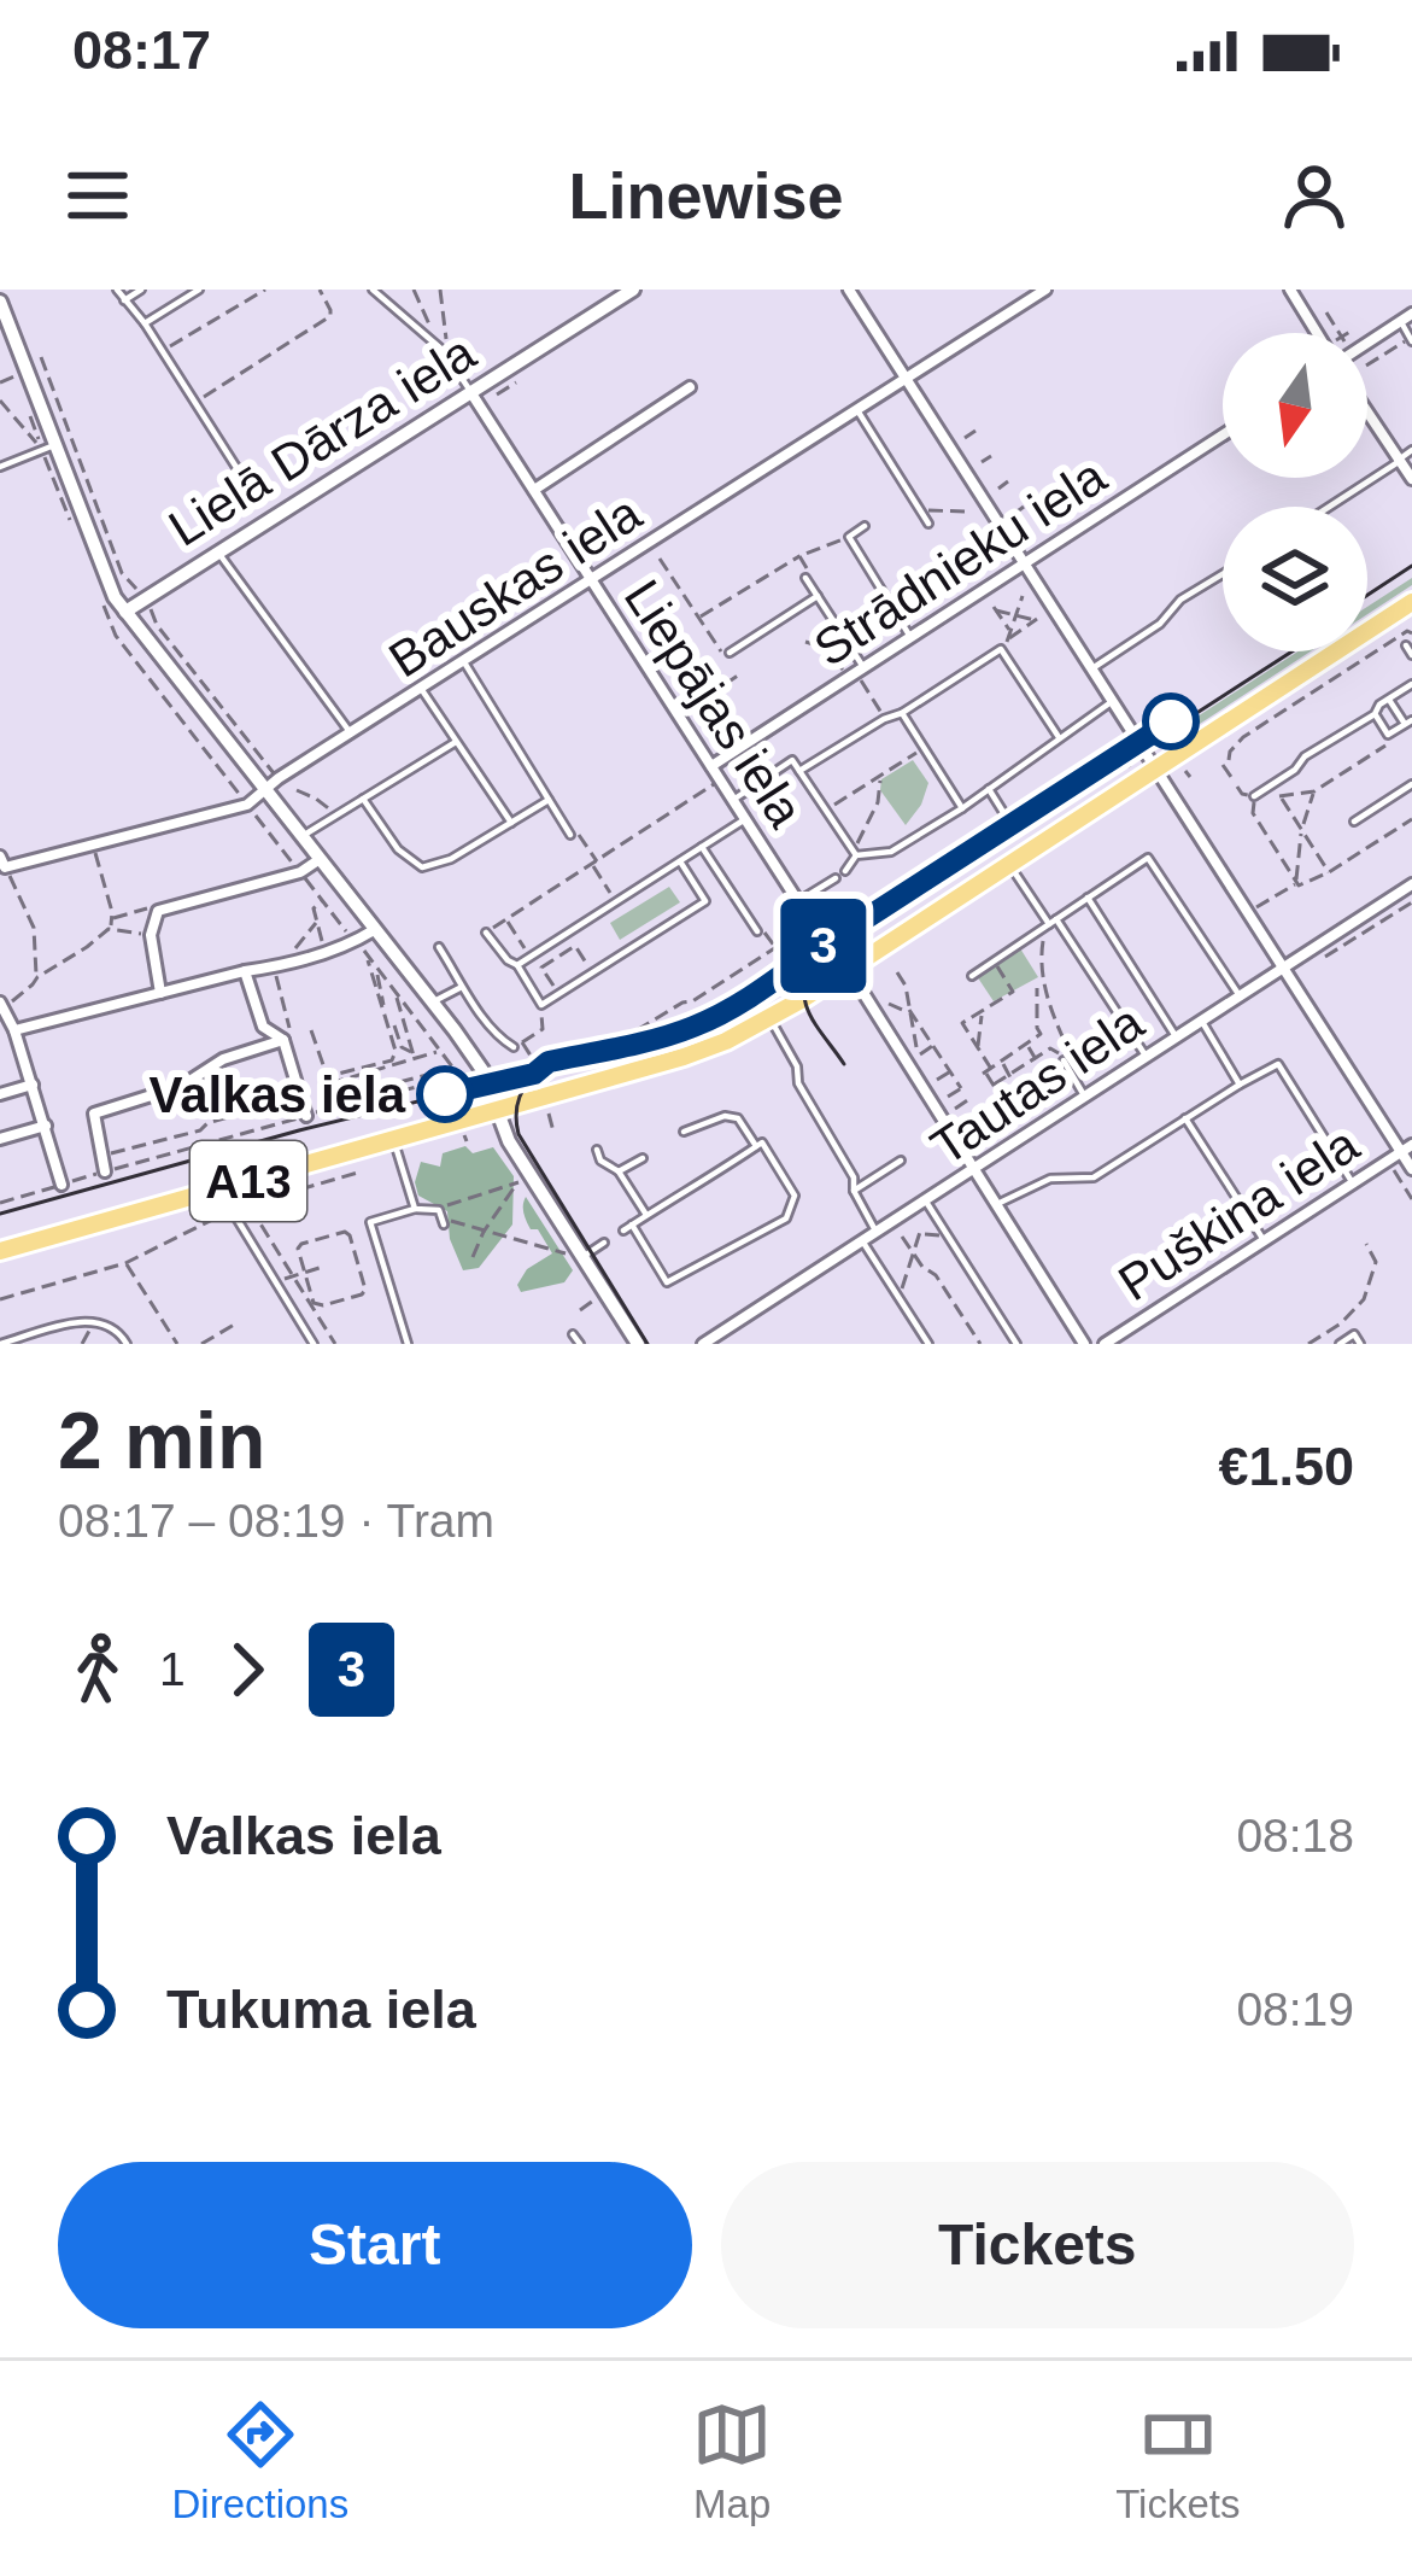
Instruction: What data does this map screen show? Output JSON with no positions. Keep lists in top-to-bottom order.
{
  "streets": {
    "main road": ["A13"],
    "street": [
      "Lielā Dārza iela",
      "Strādnieku iela",
      "Bauskas iela",
      "Liepājas iela",
      "Tautas iela",
      "Puškina iela"
    ]
  },
  "crossings": [
    ["Lielā Dārza iela", "Liepājas iela"],
    ["Strādnieku iela", "Liepājas iela"],
    ["Bauskas iela", "Liepājas iela"],
    ["Liepājas iela", "Tautas iela"],
    ["Liepājas iela", "A13"]
  ],
  "places": ["Valkas iela"],
  "lines": ["tram line 3"],
  "north": "bottom",
  "page": {
    "status": "08:17",
    "header": "Linewise",
    "on_map": "3",
    "heading": ["2 min", "08:17 – 08:19 · Tram", "€1.50"],
    "legs": ["1", "3"],
    "list": [
      {
        "name": "Valkas iela",
        "value": "08:18"
      },
      {
        "name": "Tukuma iela",
        "value": "08:19"
      }
    ],
    "buttons": ["Start", "Tickets"],
    "tabs": ["Directions", "Map", "Tickets"]
  }
}
